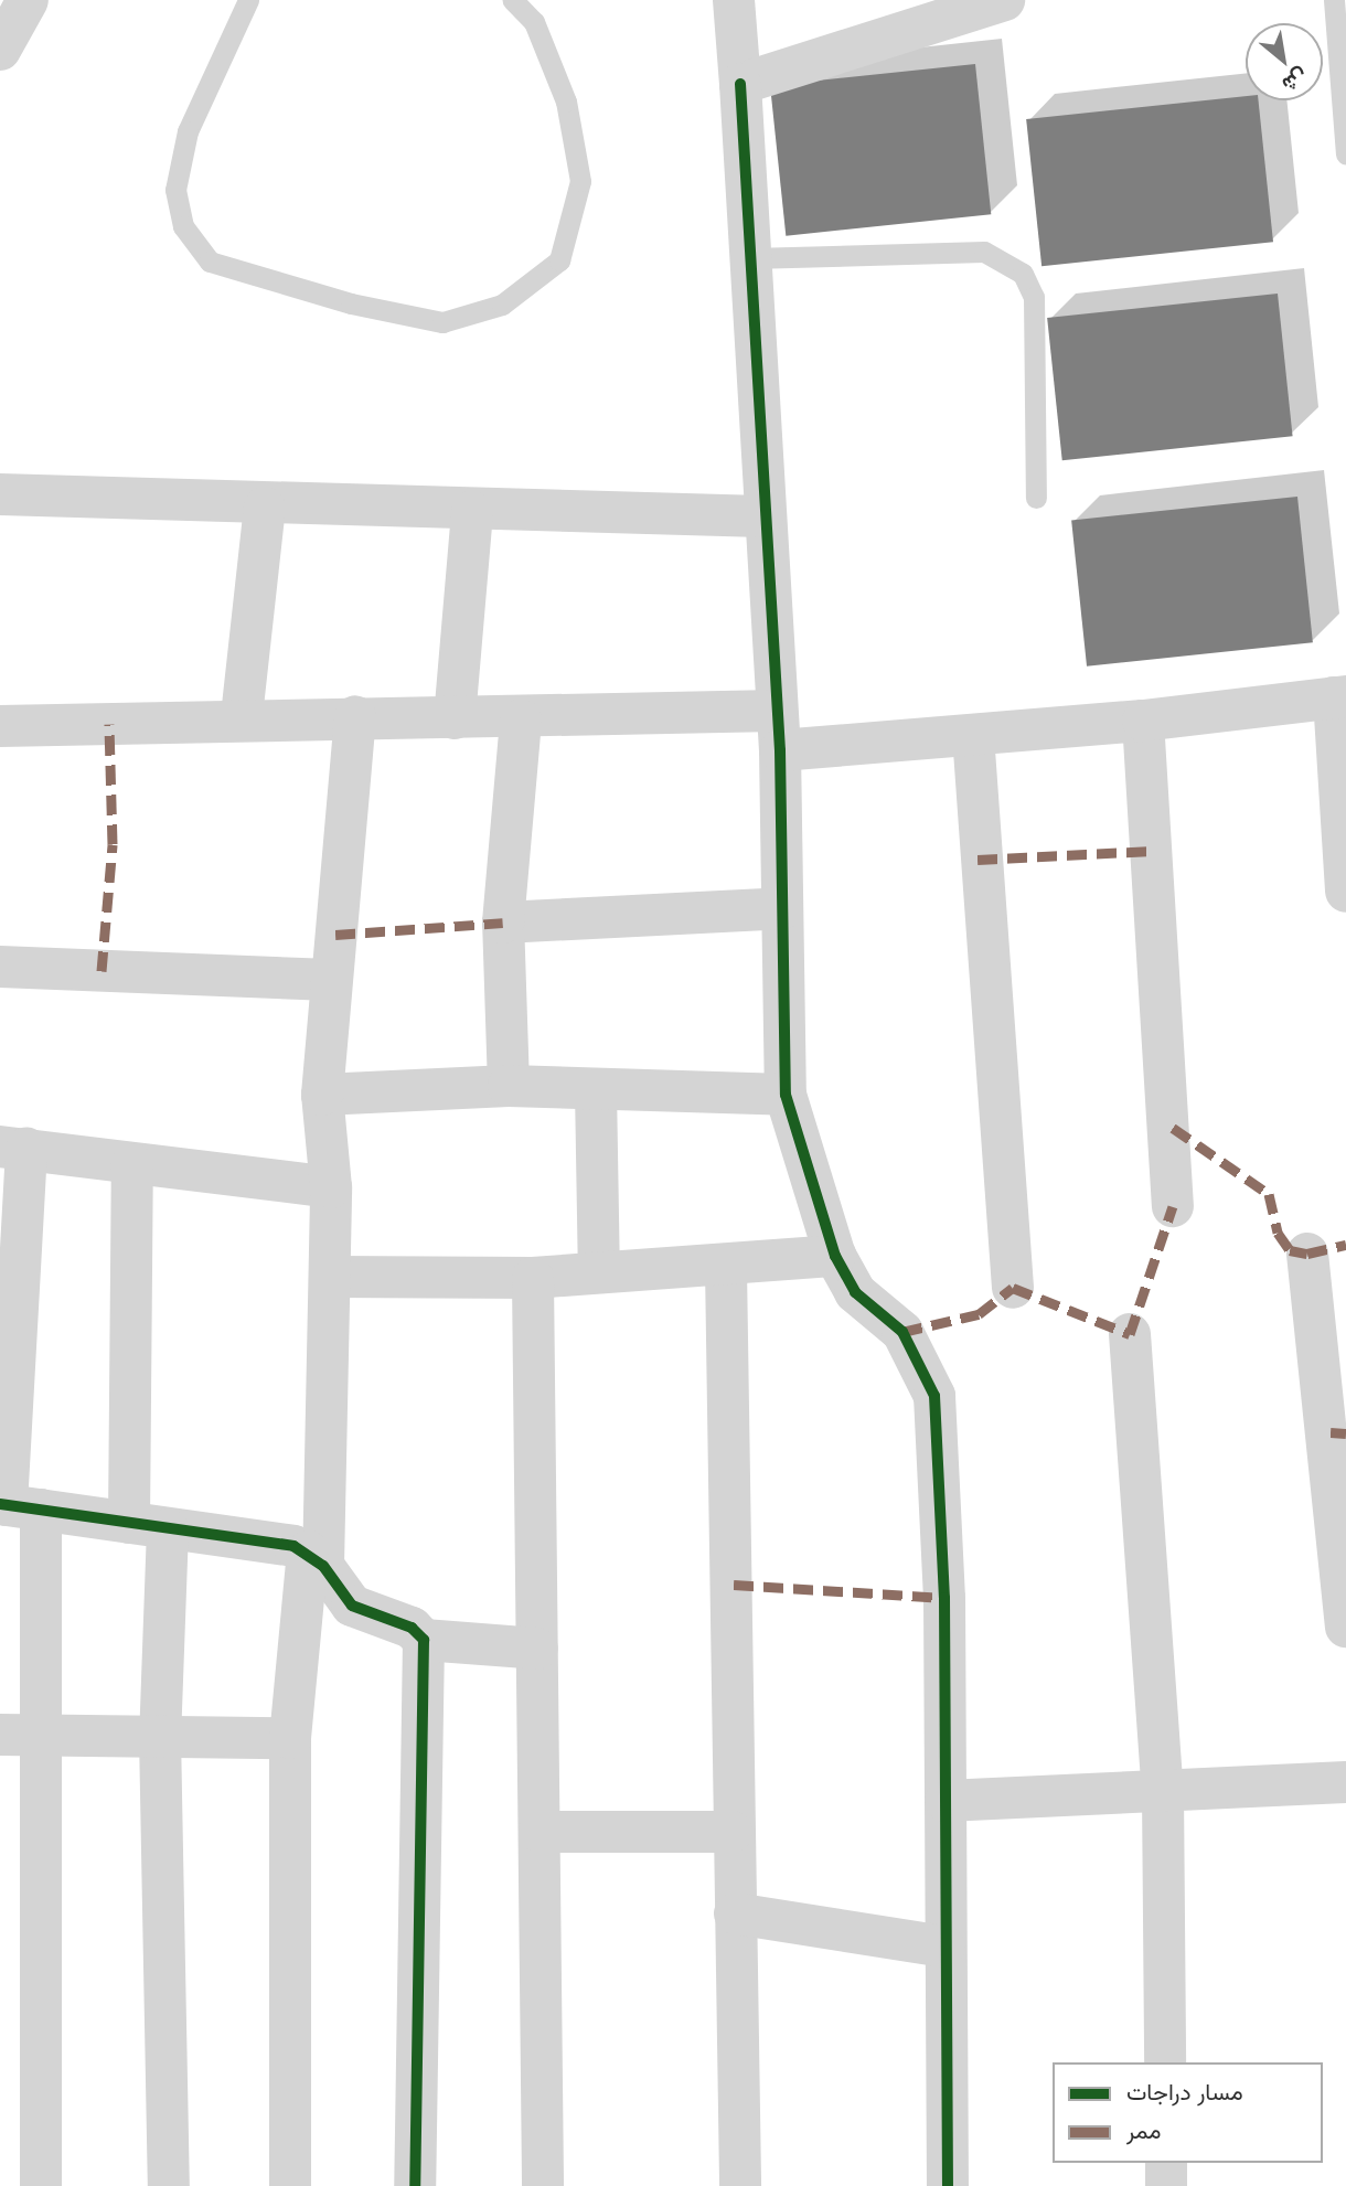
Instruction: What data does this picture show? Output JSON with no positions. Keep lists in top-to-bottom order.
{
  "legend": ["مسار دراجات", "ممر"],
  "north": "bottom right"
}
